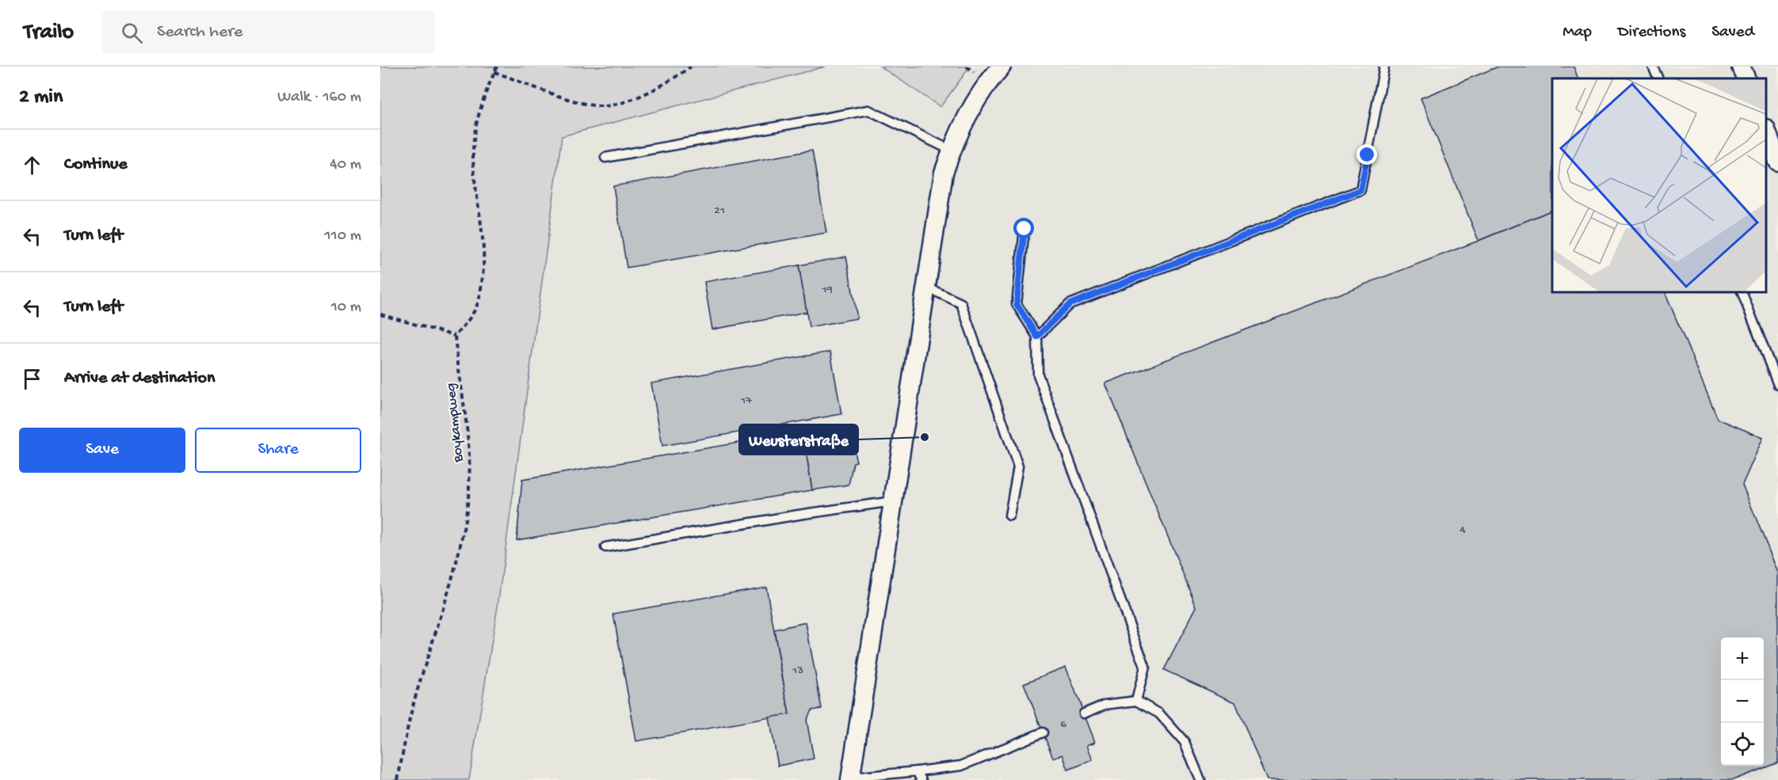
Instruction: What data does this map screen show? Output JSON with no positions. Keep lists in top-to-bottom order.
{
  "streets": {
    "path": ["Boykampweg"]
  },
  "places": ["Weusterstraße"],
  "house_numbers": [
    "21",
    "19",
    "17",
    "4",
    "13",
    "6"
  ],
  "page": {
    "header": "Trailo",
    "search": "Search here",
    "nav": ["Map", "Directions", "Saved"],
    "heading": ["2 min", "Walk · 160 m"],
    "list": [
      ["Continue", "40 m"],
      ["Turn left", "110 m"],
      ["Turn left", "10 m"],
      "Arrive at destination"
    ],
    "buttons": ["Save", "Share"],
    "map_buttons": ["+", "−"]
  }
}
